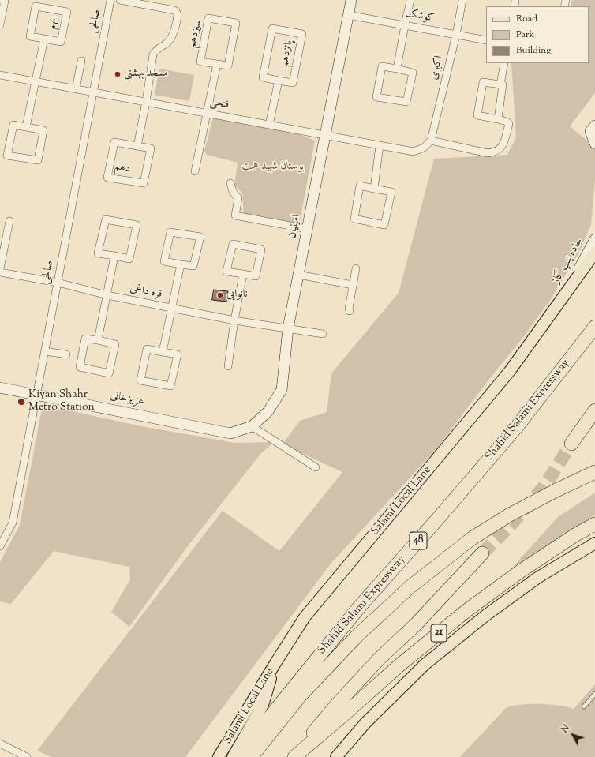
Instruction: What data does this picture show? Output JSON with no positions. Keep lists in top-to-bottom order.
{
  "streets": {
    "highway": ["Shahid Salami Expressway", "48", "21"],
    "main road": [
      "امینیان",
      "جاده پمپ گاز",
      "عزیزخانی",
      "Salami Local Lane"
    ],
    "street": [
      "کوشک",
      "صالحی",
      "نهم",
      "سیزدهم",
      "پانزدهم",
      "اکبری",
      "فتحی",
      "دهم",
      "قره داغی"
    ]
  },
  "crossings": [
    ["کوشک", "اکبری"],
    ["کوشک", "امینیان"],
    ["صالحی", "فتحی"],
    ["صالحی", "قره داغی"],
    ["صالحی", "عزیزخانی"],
    ["نهم", "فتحی"],
    ["پانزدهم", "فتحی"],
    ["اکبری", "فتحی"],
    ["فتحی", "امینیان"],
    ["امینیان", "قره داغی"],
    ["امینیان", "عزیزخانی"],
    ["جاده پمپ گاز", "Salami Local Lane"]
  ],
  "parks": ["بوستان شهید همت"],
  "places": ["مسجد بهشتی", "نانوایی", "Kiyan Shahr Metro Station"],
  "legend": ["Road", "Park", "Building"],
  "north": "top left"
}
